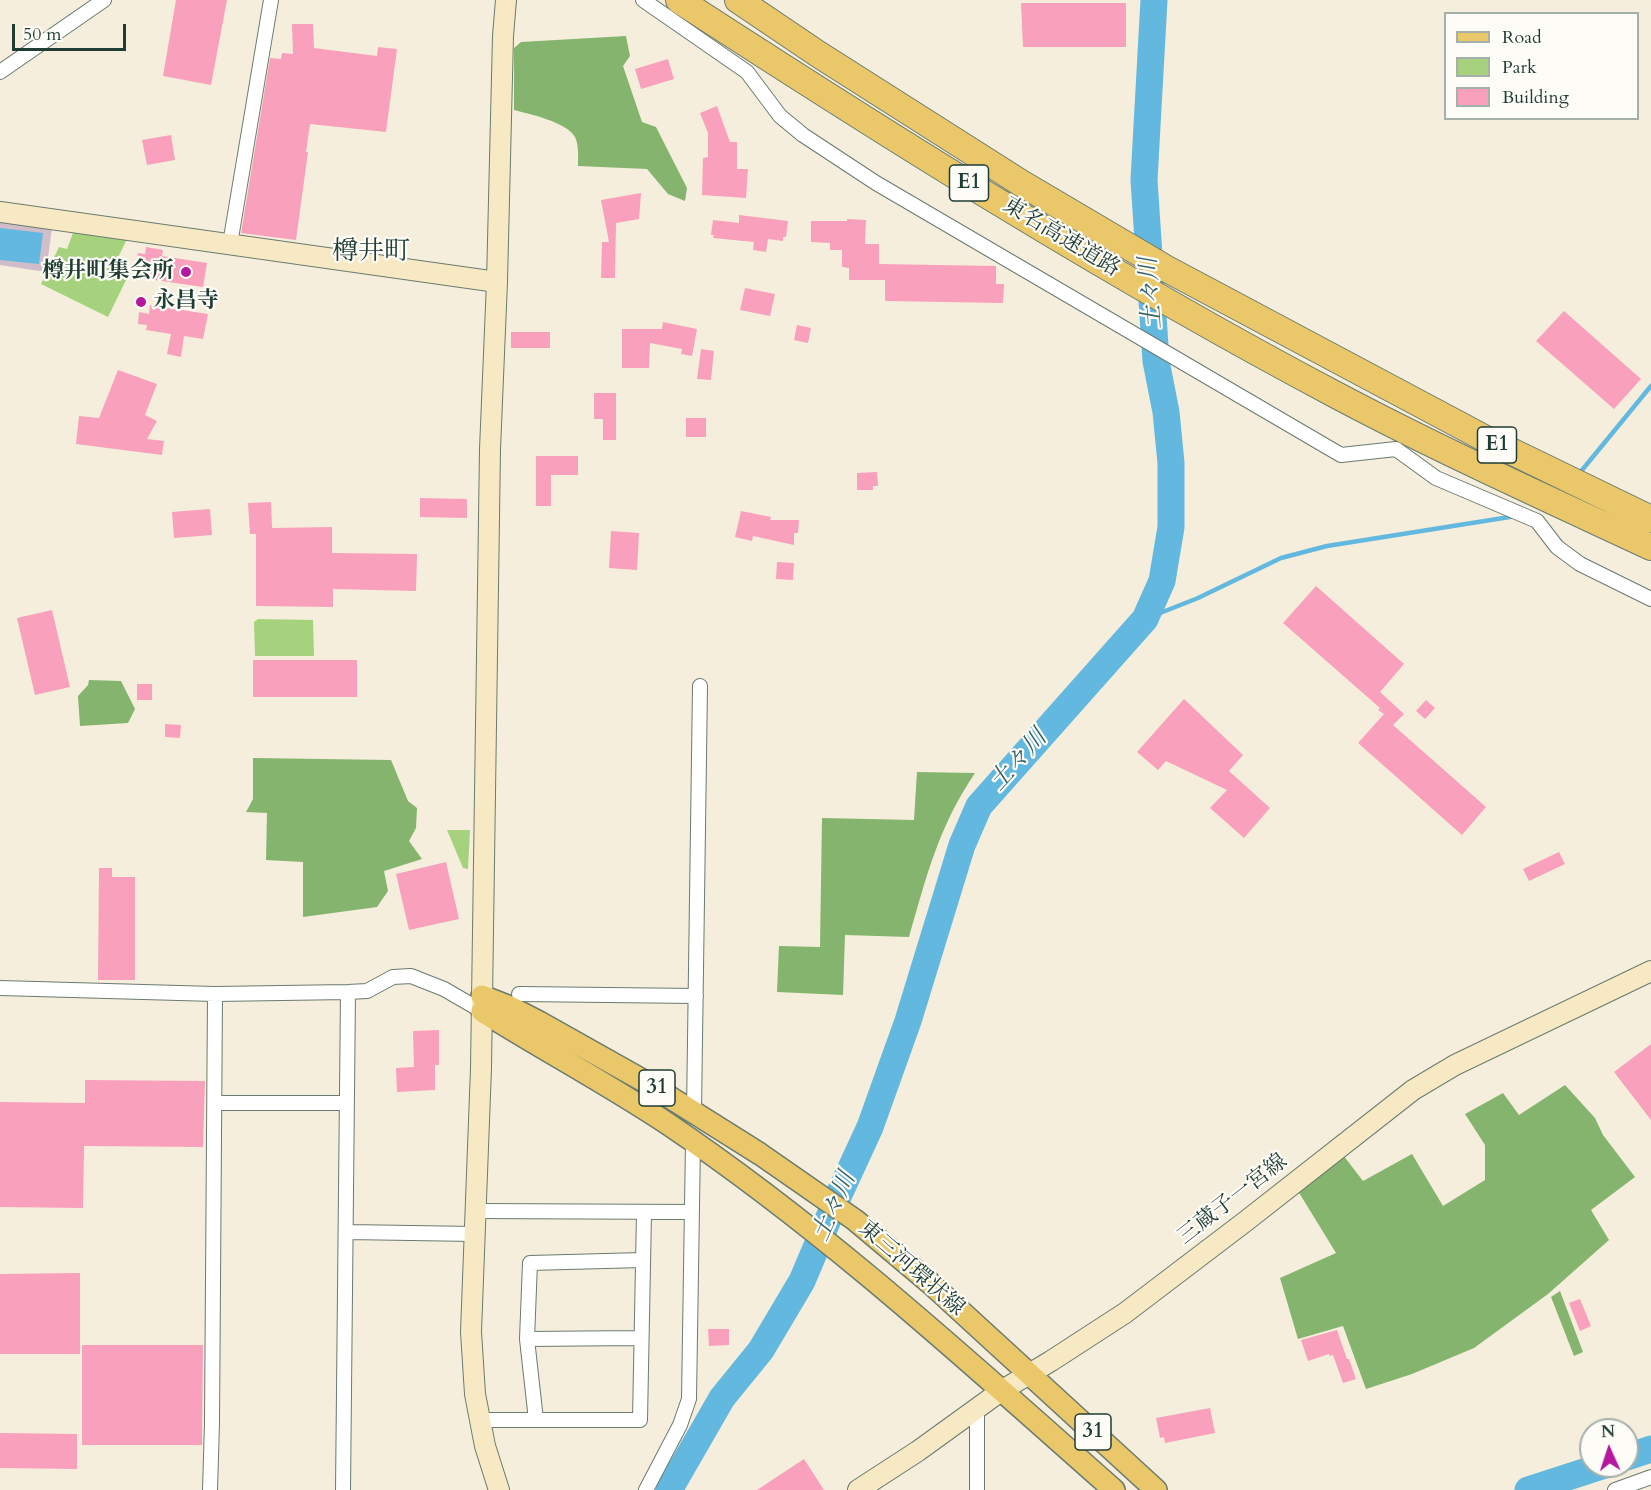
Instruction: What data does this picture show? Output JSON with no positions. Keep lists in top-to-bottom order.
{
  "streets": {
    "highway": ["E1", "東名高速道路"],
    "main road": ["31", "東三河環状線"],
    "street": ["三蔵子一宮線"]
  },
  "crossings": [
    ["三蔵子一宮線", "東三河環状線"]
  ],
  "districts": ["樽井町"],
  "water": ["土々川"],
  "places": ["樽井町集会所", "永昌寺"],
  "legend": ["Road", "Park", "Building"],
  "scale_bar": "50 m",
  "north": "top"
}
